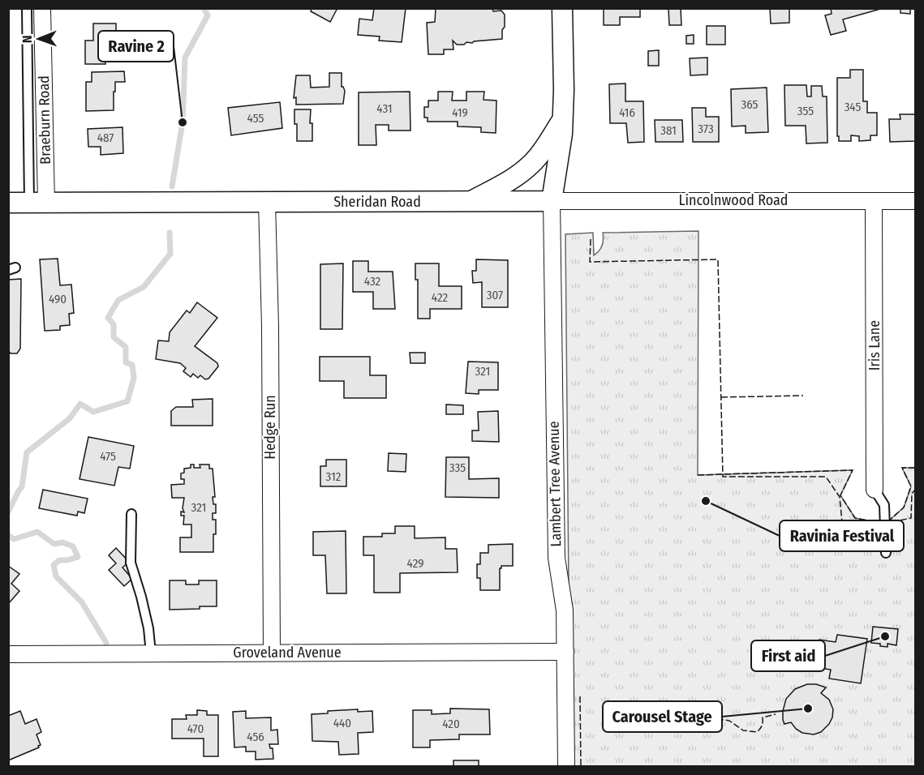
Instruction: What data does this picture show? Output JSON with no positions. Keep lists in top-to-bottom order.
{
  "streets": {
    "street": [
      "Braeburn Road",
      "Lincolnwood Road",
      "Sheridan Road",
      "Iris Lane",
      "Hedge Run",
      "Lambert Tree Avenue",
      "Groveland Avenue"
    ]
  },
  "crossings": [
    ["Braeburn Road", "Sheridan Road"],
    ["Lincolnwood Road", "Sheridan Road"],
    ["Lincolnwood Road", "Iris Lane"],
    ["Lincolnwood Road", "Lambert Tree Avenue"],
    ["Sheridan Road", "Hedge Run"],
    ["Sheridan Road", "Lambert Tree Avenue"],
    ["Hedge Run", "Groveland Avenue"],
    ["Lambert Tree Avenue", "Groveland Avenue"]
  ],
  "places": [
    "Ravine 2",
    "Ravinia Festival",
    "First aid",
    "Carousel Stage"
  ],
  "house_numbers": [
    "365",
    "345",
    "431",
    "355",
    "419",
    "416",
    "455",
    "373",
    "381",
    "487",
    "432",
    "307",
    "422",
    "490",
    "321",
    "475",
    "335",
    "312",
    "321",
    "429",
    "440",
    "420",
    "470",
    "456"
  ],
  "north": "left"
}
